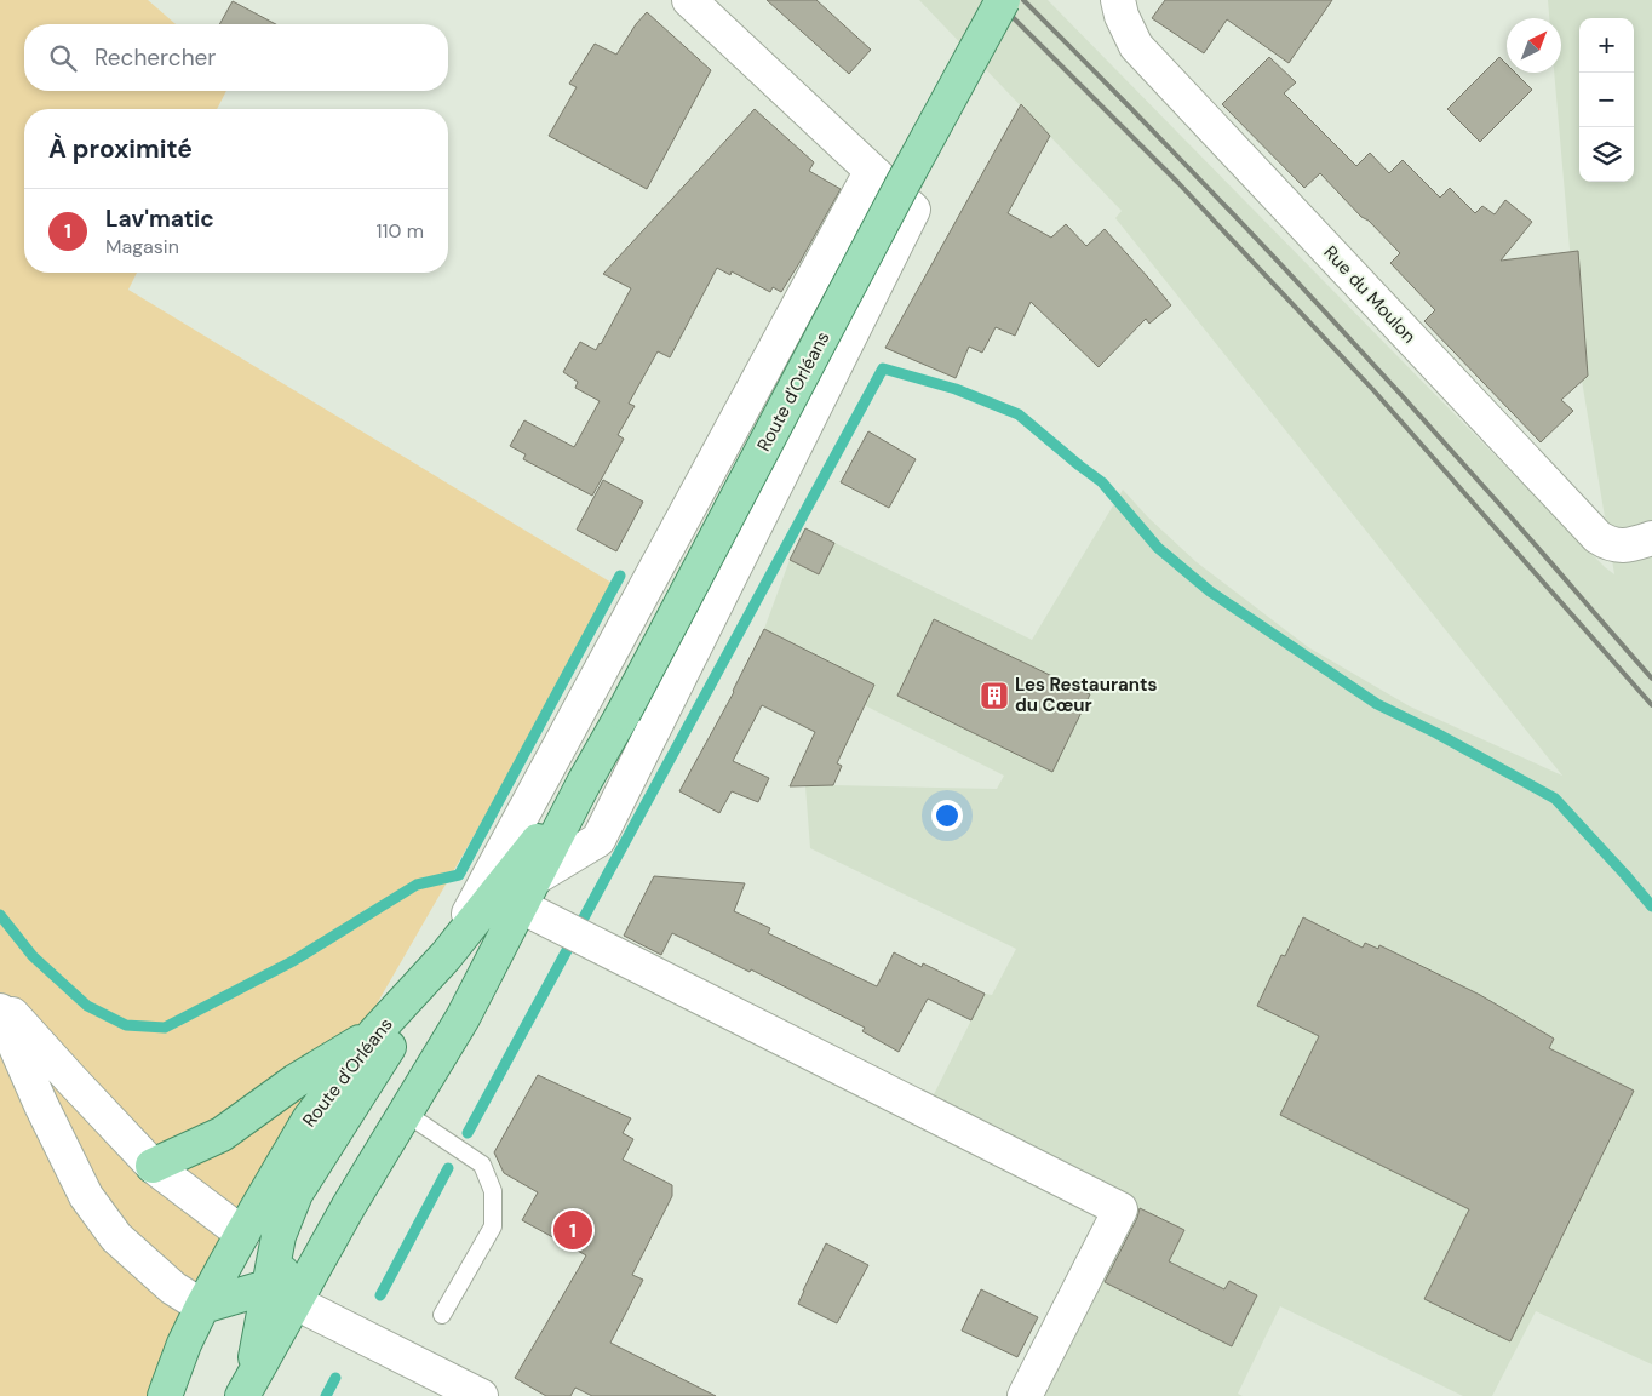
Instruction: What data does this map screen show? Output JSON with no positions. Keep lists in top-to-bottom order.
{
  "streets": {
    "main road": ["Route d'Orléans"],
    "street": ["Rue du Moulon"]
  },
  "places": {
    "building": ["Les Restaurants du Cœur"]
  },
  "north": "top right",
  "page": {
    "map_buttons": ["+", "−"],
    "search": "Rechercher",
    "heading": "À proximité",
    "list": [
      {
        "mark": "1",
        "name": "Lav'matic",
        "note": "Magasin",
        "value": "110 m"
      }
    ],
    "pins": "1"
  }
}
